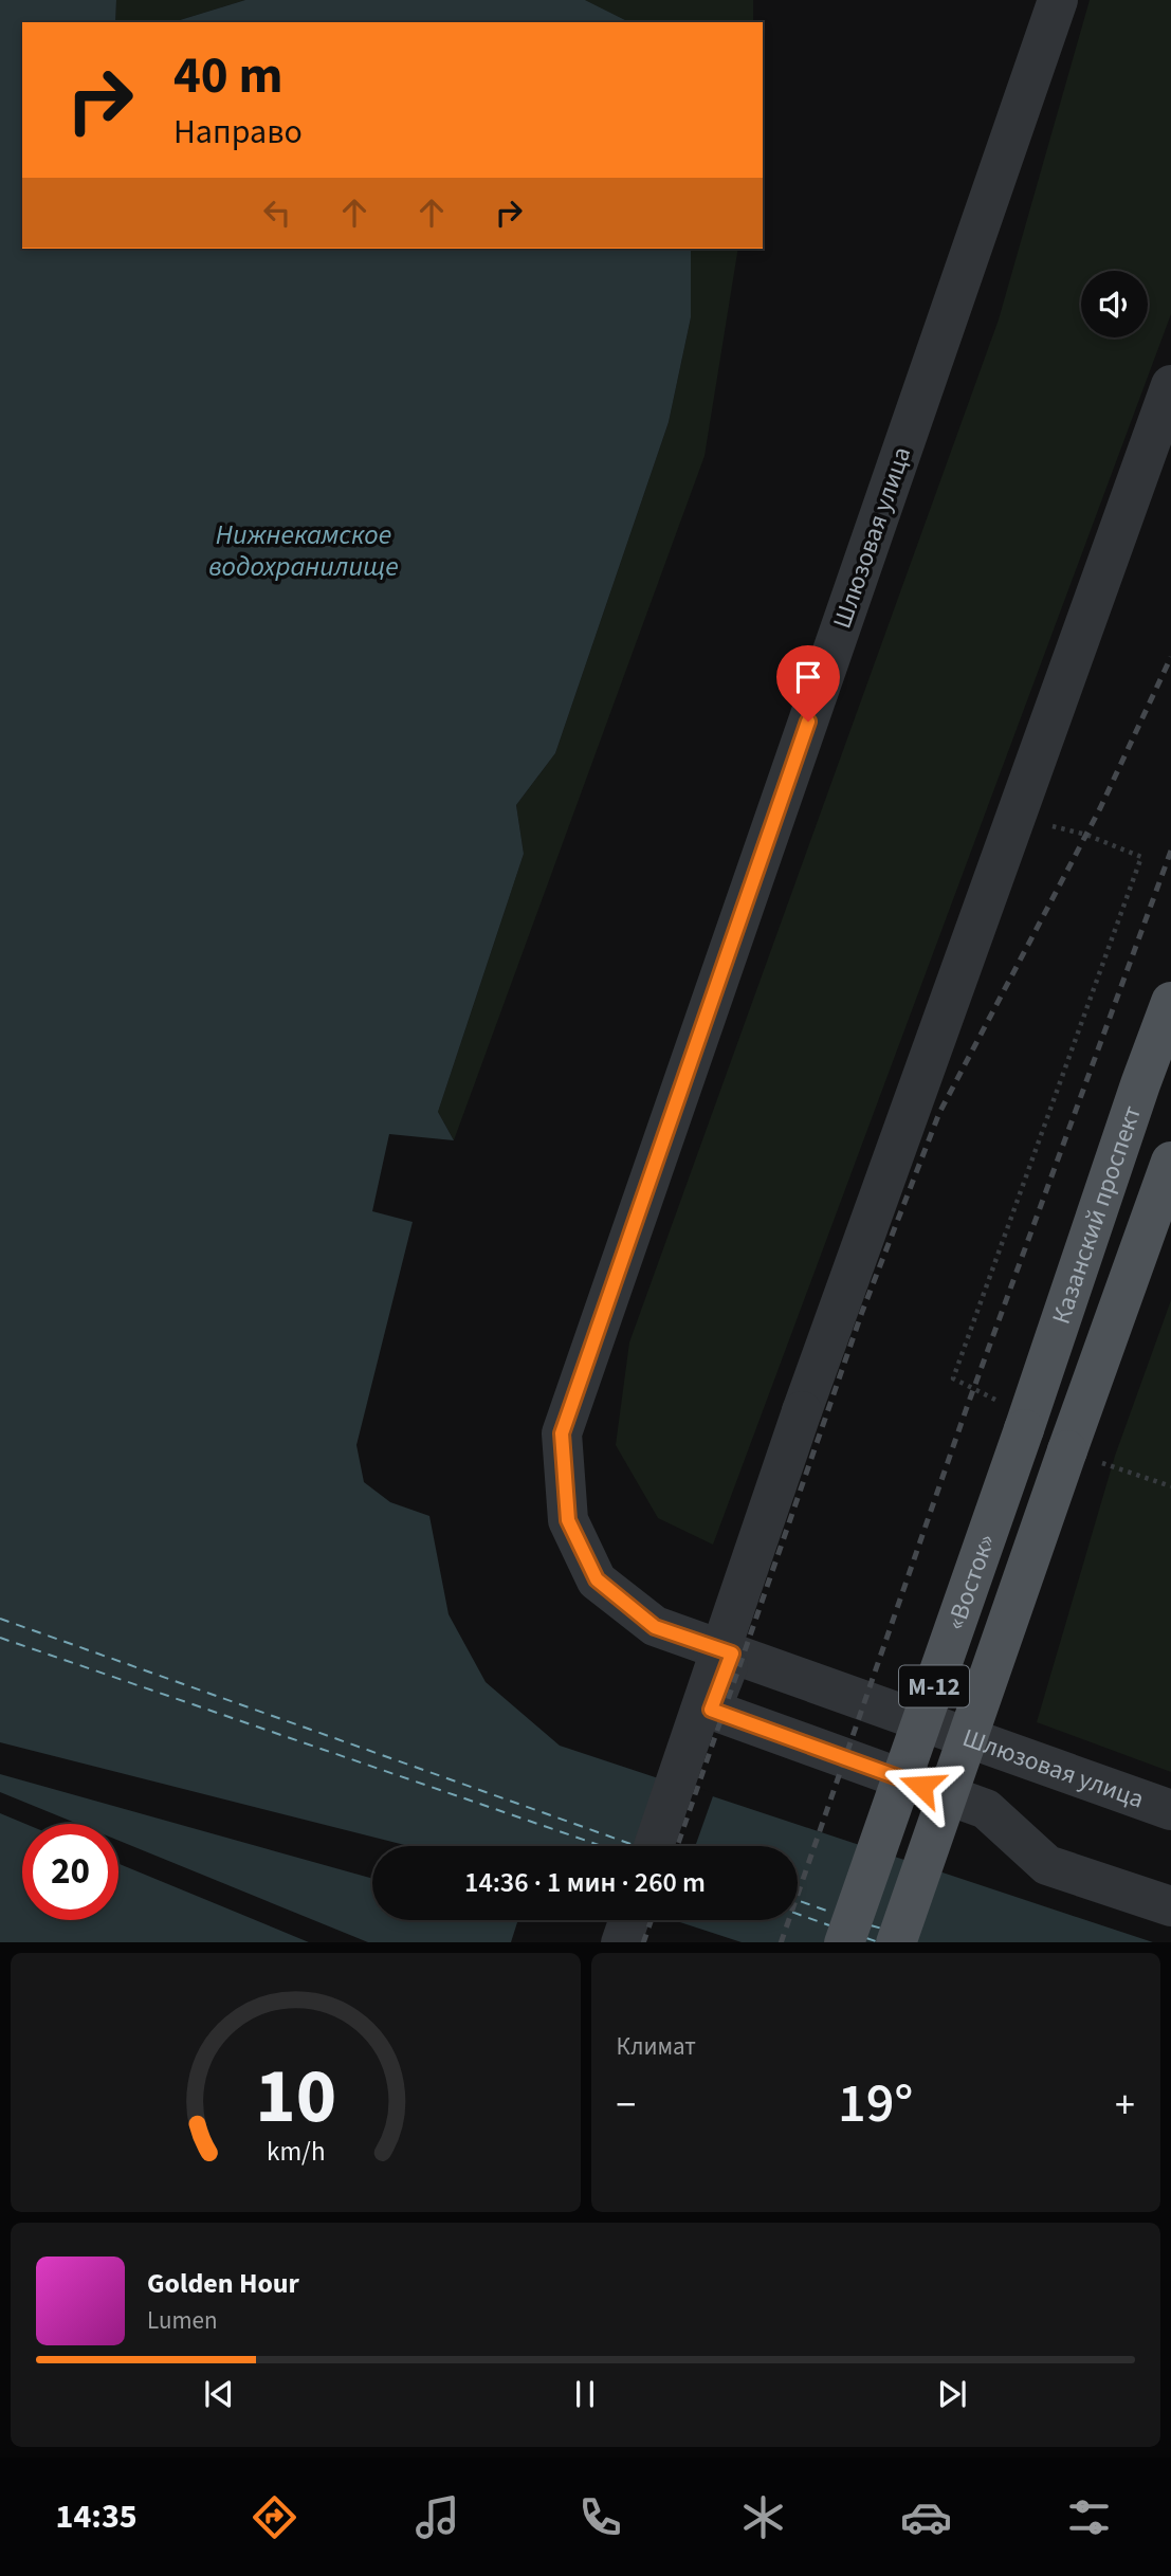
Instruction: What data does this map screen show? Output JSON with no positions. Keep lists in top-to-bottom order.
{
  "streets": {
    "main road": ["Казанский проспект", "«Восток»", "М-12"],
    "street": ["Шлюзовая улица"]
  },
  "crossings": [
    ["Казанский проспект", "«Восток»"]
  ],
  "water": ["Нижнекамское водохранилище"],
  "page": {
    "turn": ["40 m", "Направо"],
    "limit": "20",
    "trip": "14:36 · 1 мин · 260 m",
    "tile": "Климат",
    "heat": ["−", "19°", "+"],
    "song": ["Golden Hour", "Lumen"],
    "tabs": "14:35",
    "gauge": ["10", "km/h"]
  }
}
